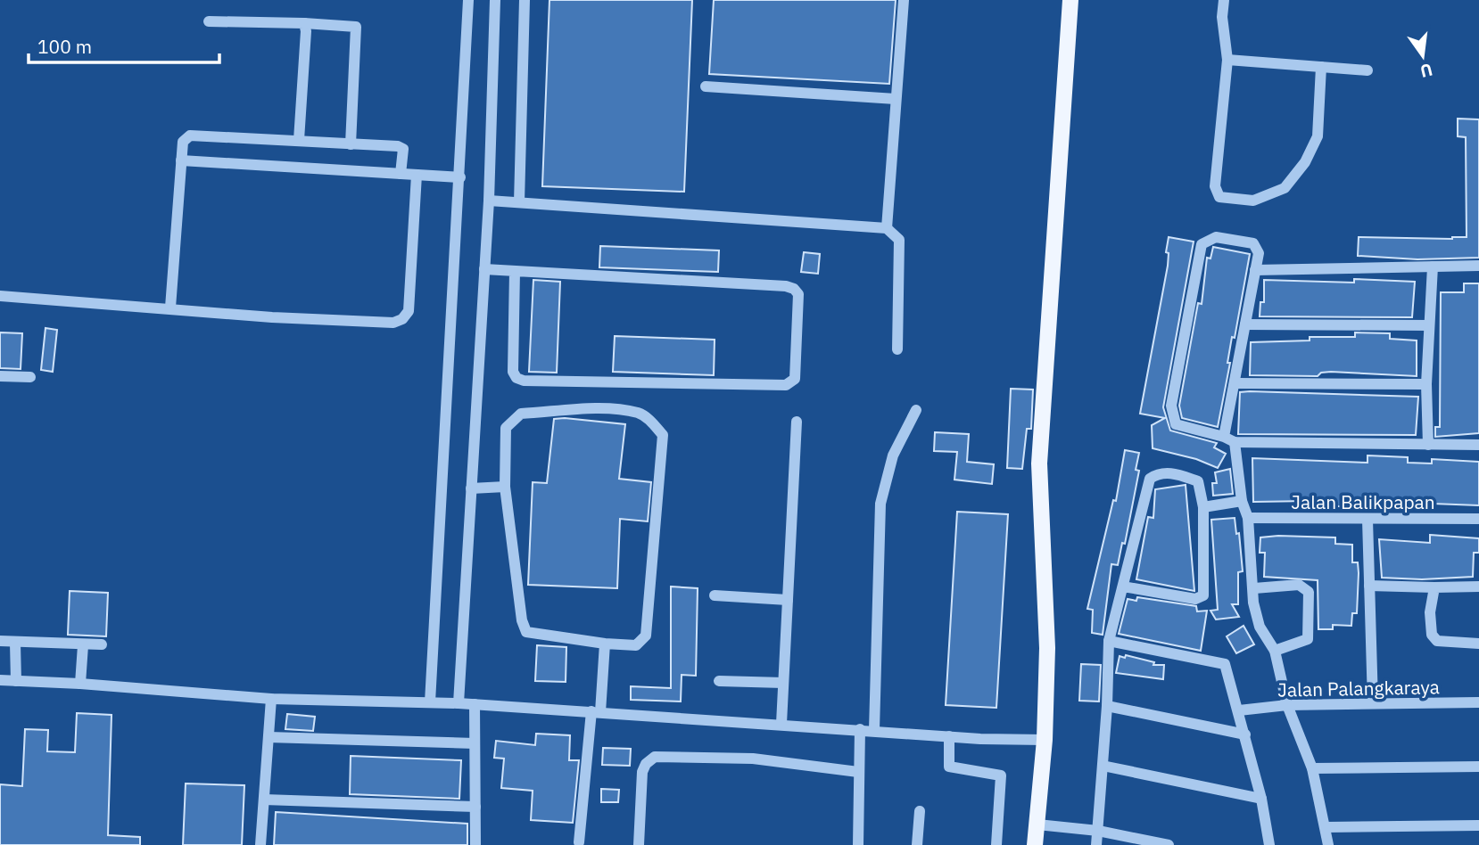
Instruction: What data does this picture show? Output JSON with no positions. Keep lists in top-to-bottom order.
{
  "streets": {
    "street": ["Jalan Balikpapan", "Jalan Palangkaraya"]
  },
  "scale_bar": "100 m",
  "north": "bottom"
}
